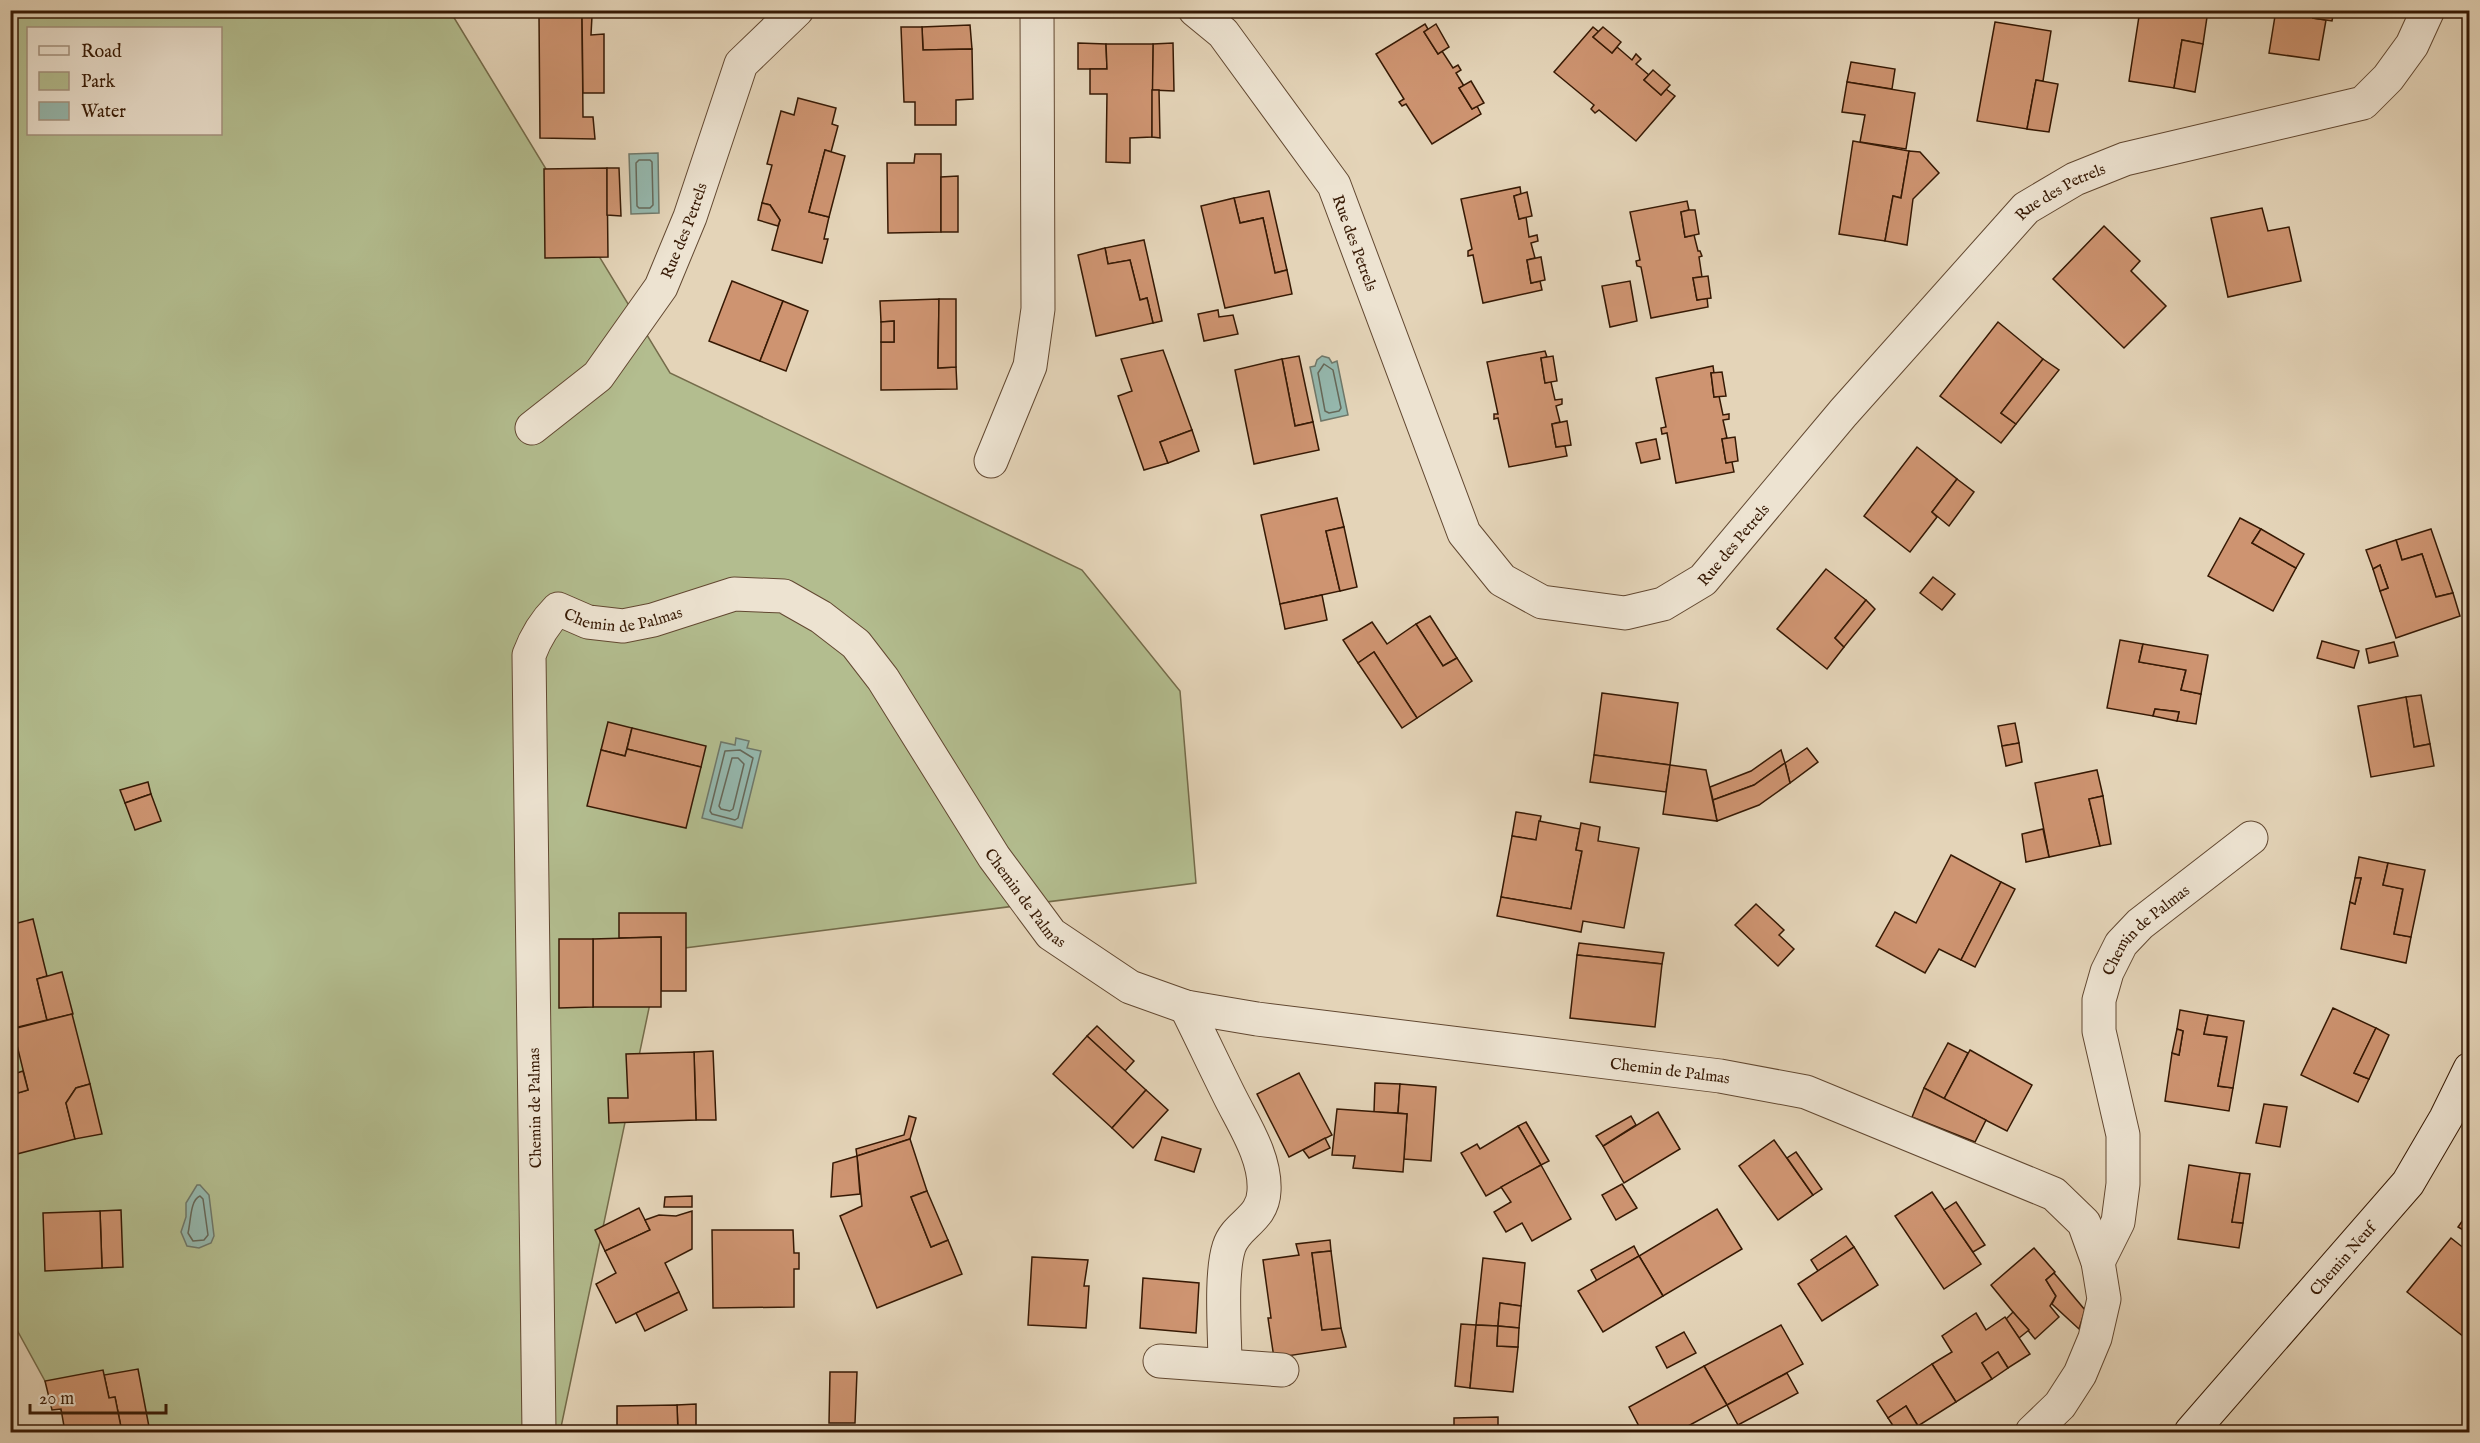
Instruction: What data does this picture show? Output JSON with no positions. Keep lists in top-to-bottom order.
{
  "streets": {
    "street": ["Rue des Petrels", "Chemin de Palmas", "Chemin Neuf"]
  },
  "legend": ["Road", "Park", "Water"],
  "scale_bar": "20 m"
}
